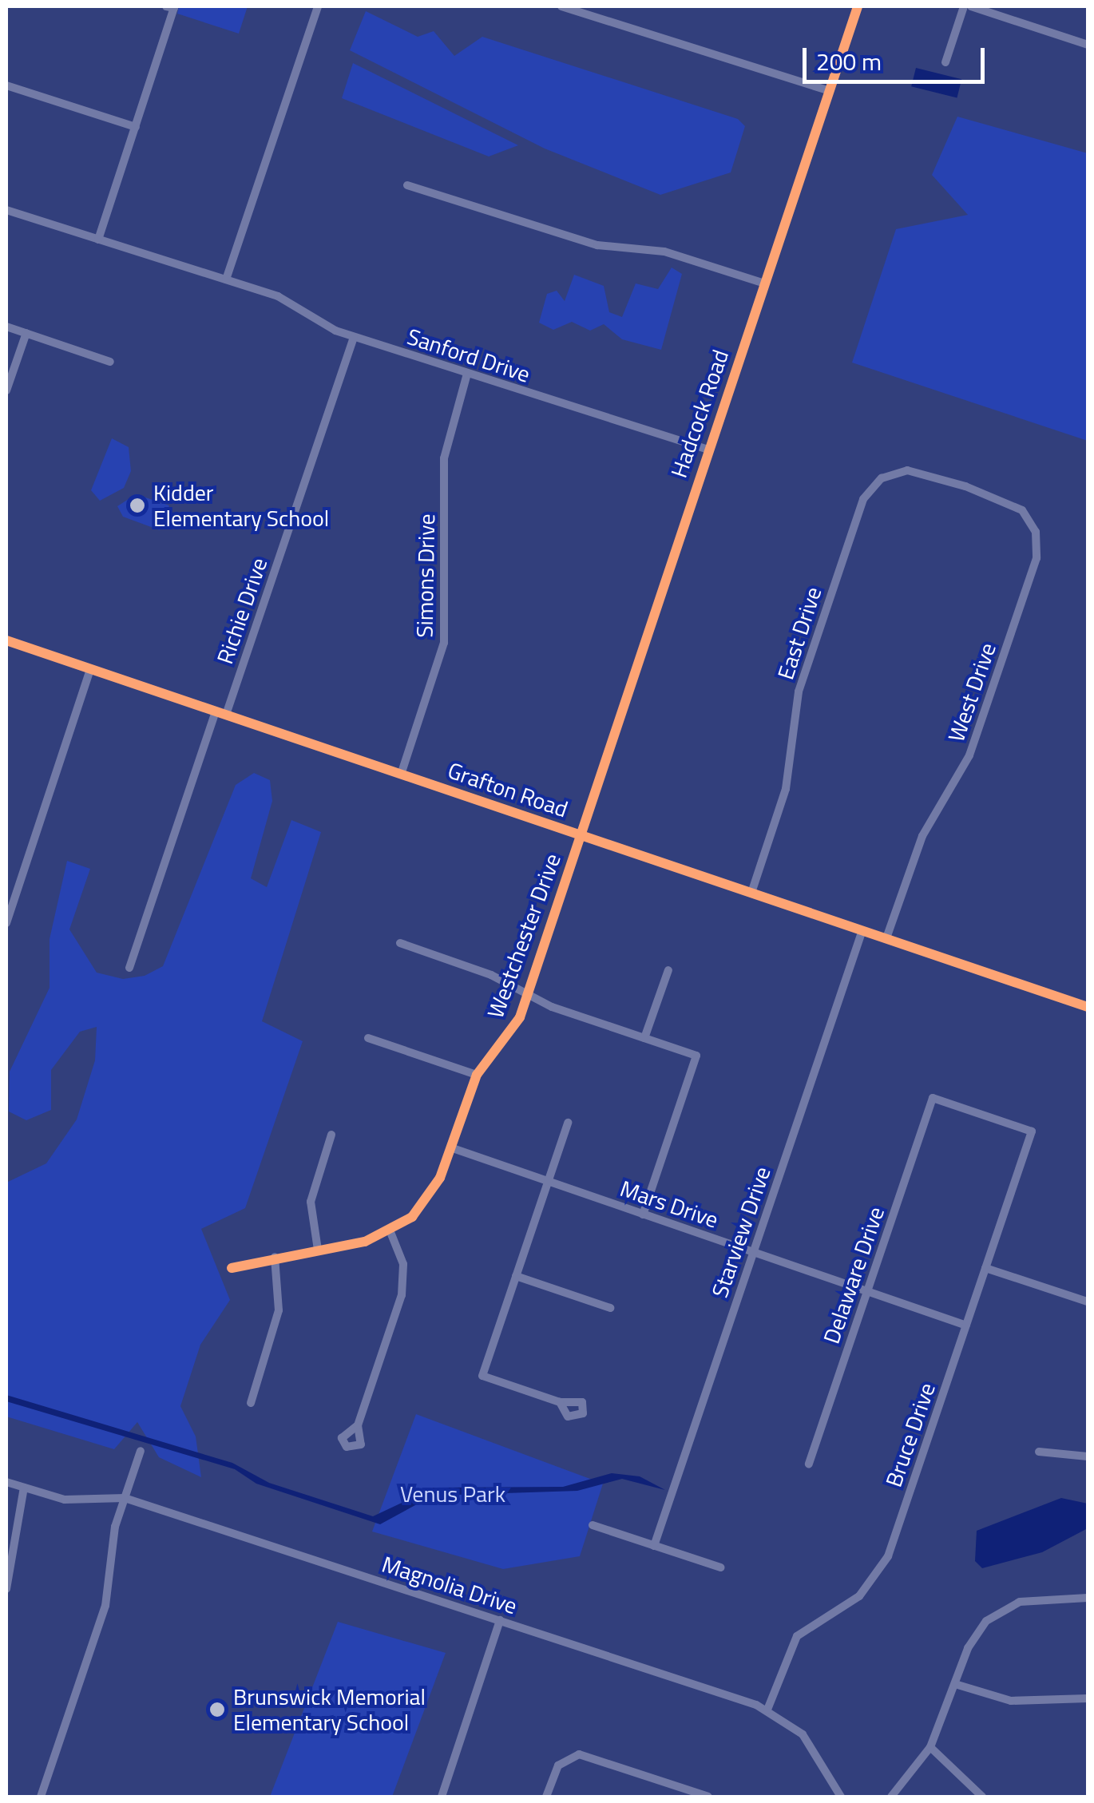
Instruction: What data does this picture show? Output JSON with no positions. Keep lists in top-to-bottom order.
{
  "streets": {
    "street": [
      "Sanford Drive",
      "Hadcock Road",
      "Simons Drive",
      "Richie Drive",
      "East Drive",
      "West Drive",
      "Grafton Road",
      "Westchester Drive",
      "Mars Drive",
      "Starview Drive",
      "Delaware Drive",
      "Bruce Drive",
      "Magnolia Drive"
    ]
  },
  "crossings": [
    ["Sanford Drive", "Hadcock Road"],
    ["Sanford Drive", "Simons Drive"],
    ["Sanford Drive", "Richie Drive"],
    ["Hadcock Road", "Grafton Road"],
    ["Hadcock Road", "Westchester Drive"],
    ["Simons Drive", "Grafton Road"],
    ["Richie Drive", "Grafton Road"],
    ["East Drive", "West Drive"],
    ["East Drive", "Grafton Road"],
    ["West Drive", "Grafton Road"],
    ["Grafton Road", "Westchester Drive"],
    ["Grafton Road", "Starview Drive"],
    ["Westchester Drive", "Mars Drive"],
    ["Mars Drive", "Starview Drive"],
    ["Mars Drive", "Delaware Drive"],
    ["Mars Drive", "Bruce Drive"],
    ["Delaware Drive", "Bruce Drive"],
    ["Bruce Drive", "Magnolia Drive"]
  ],
  "parks": ["Venus Park"],
  "places": ["Kidder Elementary School", "Brunswick Memorial Elementary School"],
  "scale_bar": "200 m"
}
